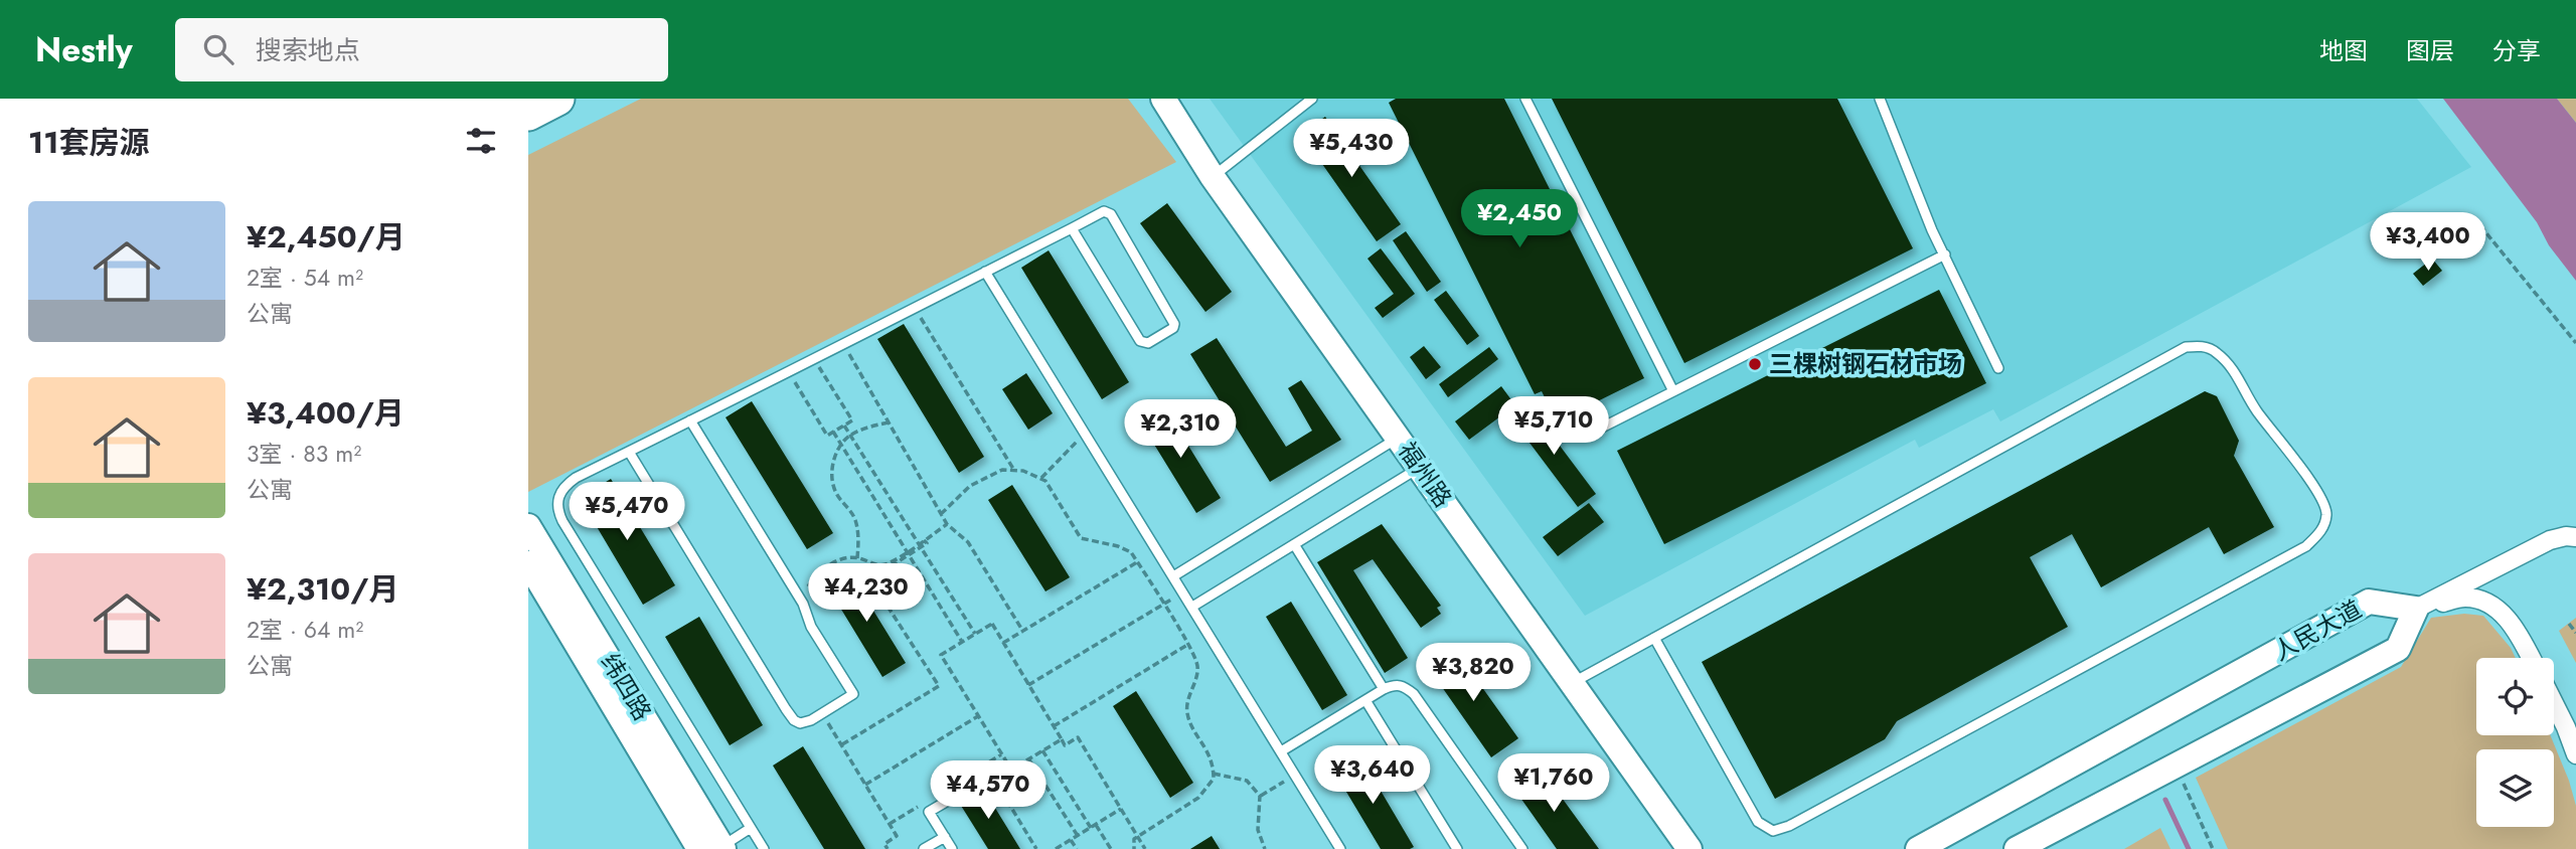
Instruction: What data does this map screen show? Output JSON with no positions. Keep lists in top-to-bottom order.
{
  "streets": {
    "street": ["福州路", "人民大道", "纬四路"]
  },
  "places": ["三棵树钢石材市场"],
  "page": {
    "header": "Nestly",
    "search": "搜索地点",
    "nav": ["地图", "图层", "分享"],
    "heading": "11套房源",
    "price": [
      "¥5,430",
      "¥2,450",
      "¥3,400",
      "¥5,710",
      "¥2,310",
      "¥5,470",
      "¥4,230",
      "¥3,820",
      "¥3,640",
      "¥1,760",
      "¥4,570"
    ],
    "list": [
      {
        "name": "¥2,450/月",
        "note": "2室 · 54 m² · 公寓"
      },
      {
        "name": "¥3,400/月",
        "note": "3室 · 83 m² · 公寓"
      },
      {
        "name": "¥2,310/月",
        "note": "2室 · 64 m² · 公寓"
      }
    ]
  }
}
